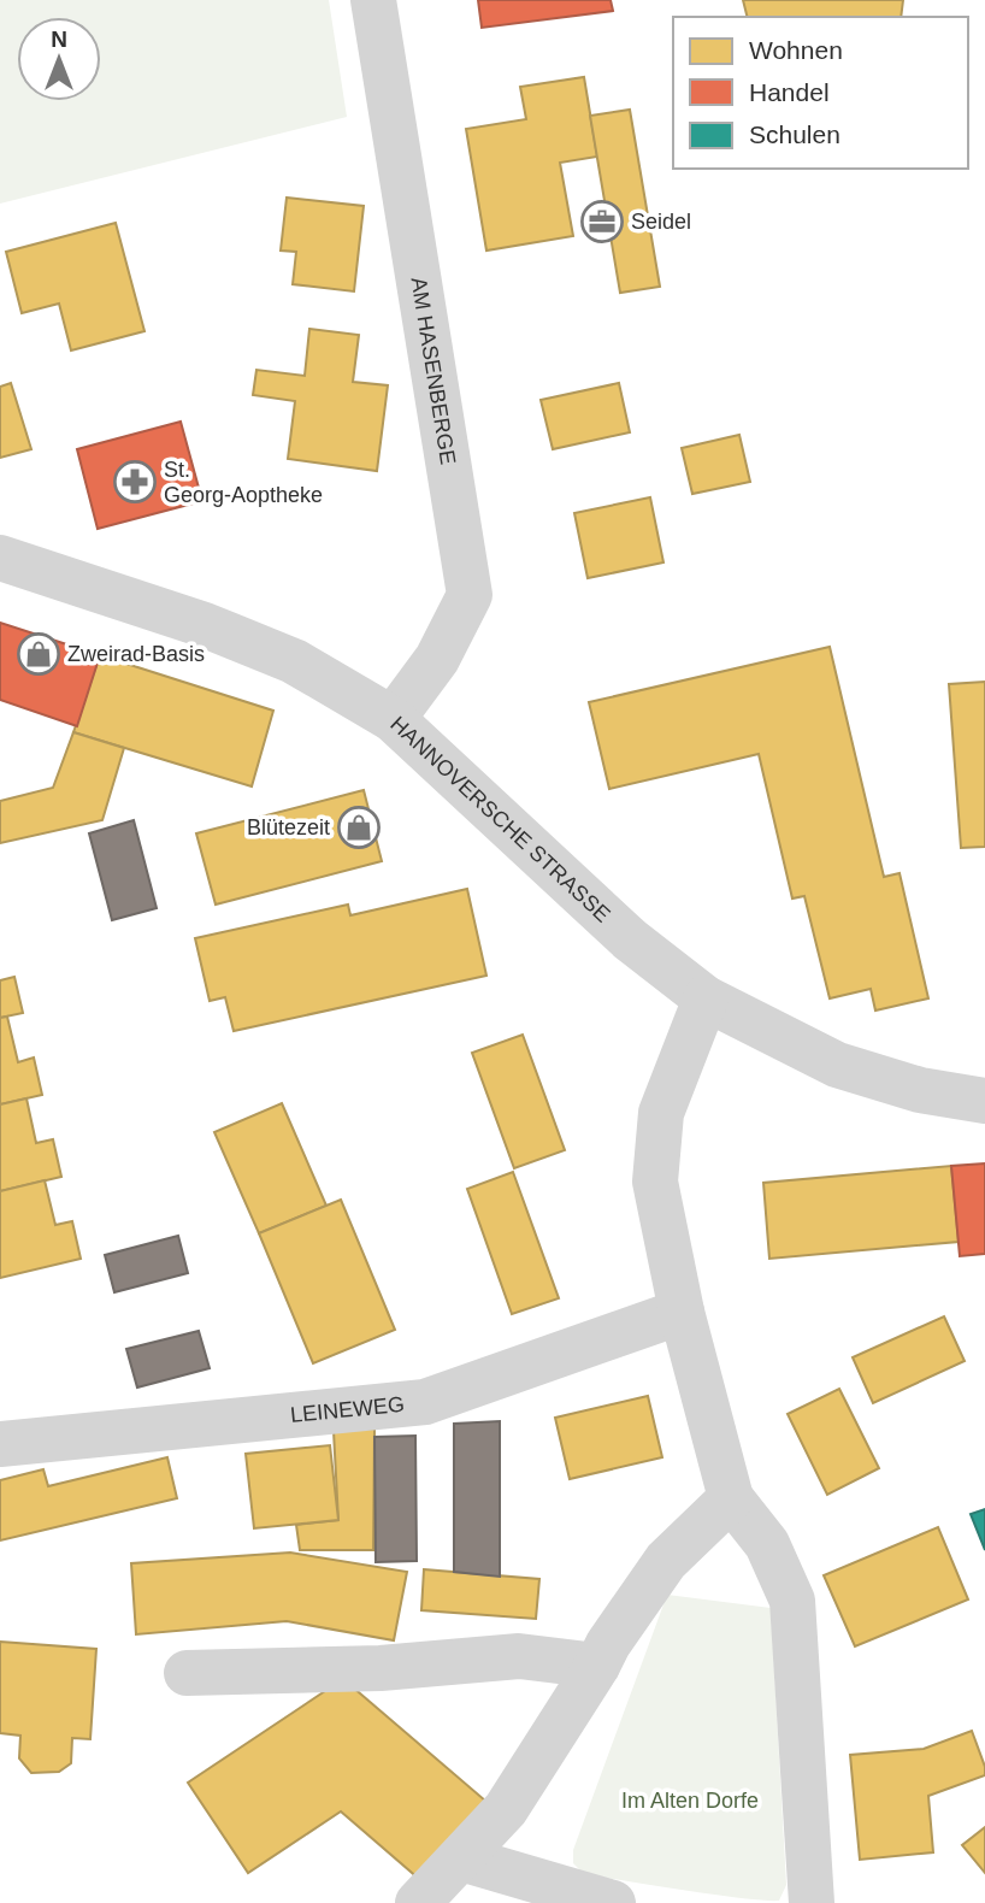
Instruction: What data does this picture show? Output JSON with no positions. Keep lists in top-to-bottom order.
{
  "streets": {
    "street": ["AM HASENBERGE", "HANNOVERSCHE STRASSE", "LEINEWEG"]
  },
  "crossings": [
    ["AM HASENBERGE", "HANNOVERSCHE STRASSE"]
  ],
  "parks": ["Im Alten Dorfe"],
  "places": {
    "office": ["Seidel"],
    "pharmacy": ["St. Georg-Aoptheke"],
    "shop": ["Zweirad-Basis", "Blütezeit"]
  },
  "legend": ["Wohnen", "Handel", "Schulen"],
  "north": "top"
}
